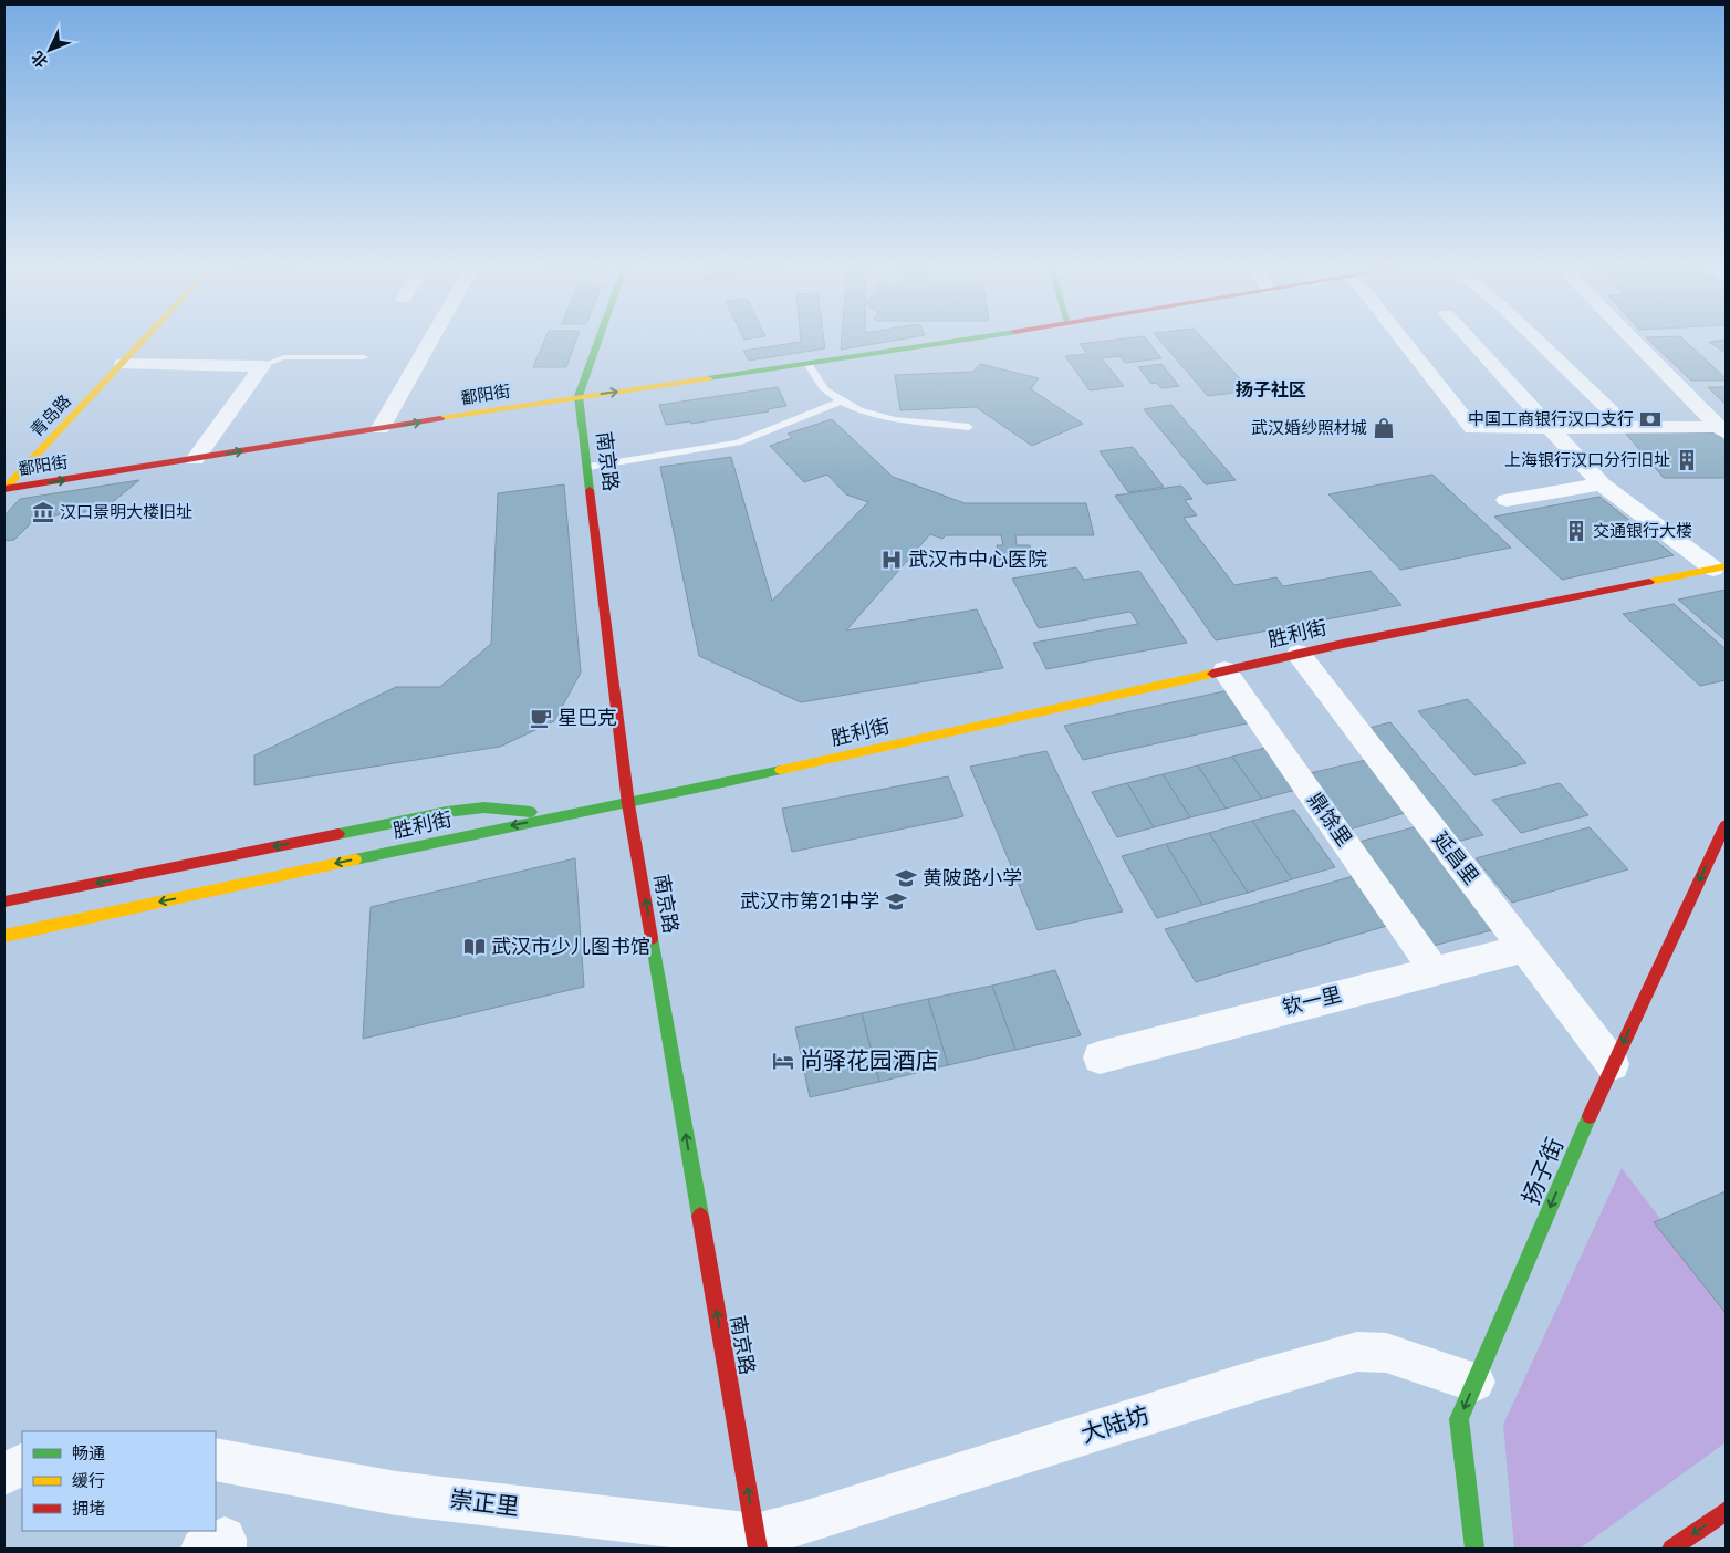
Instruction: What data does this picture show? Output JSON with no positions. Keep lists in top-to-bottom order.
{
  "streets": {
    "street": [
      "鄱阳街",
      "青岛路",
      "南京路",
      "胜利街",
      "鼎馀里",
      "延昌里",
      "钦一里",
      "扬子街",
      "大陆坊",
      "崇正里"
    ]
  },
  "crossings": [
    ["鄱阳街", "青岛路"],
    ["鄱阳街", "南京路"],
    ["南京路", "胜利街"],
    ["南京路", "大陆坊"],
    ["南京路", "崇正里"],
    ["胜利街", "鼎馀里"],
    ["胜利街", "延昌里"],
    ["鼎馀里", "钦一里"],
    ["延昌里", "钦一里"],
    ["延昌里", "扬子街"],
    ["扬子街", "大陆坊"],
    ["大陆坊", "崇正里"]
  ],
  "one_way": ["鄱阳街", "南京路", "扬子街"],
  "districts": ["扬子社区"],
  "places": {
    "bank": ["中国工商银行汉口支行"],
    "shop": ["武汉婚纱照材城"],
    "building": ["上海银行汉口分行旧址", "交通银行大楼"],
    "museum": ["汉口景明大楼旧址"],
    "hospital": ["武汉市中心医院"],
    "cafe": ["星巴克"],
    "school or university": ["黄陂路小学", "武汉市第21中学"],
    "library": ["武汉市少儿图书馆"],
    "hotel": ["尚驿花园酒店"]
  },
  "legend": ["畅通", "缓行", "拥堵"],
  "north": "bottom left"
}
